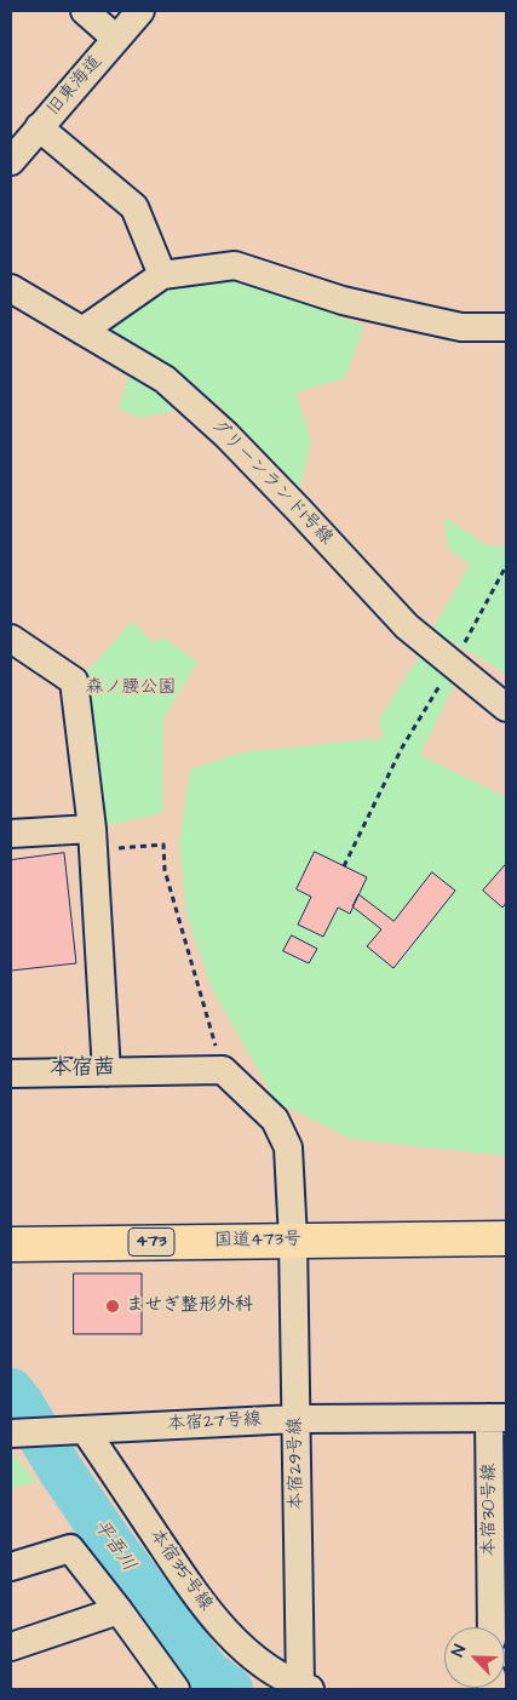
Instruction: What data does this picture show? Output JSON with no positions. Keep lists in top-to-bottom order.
{
  "streets": {
    "highway": ["国道473号", "473"],
    "street": [
      "旧東海道",
      "グリーンランド1号線",
      "本宿27号線",
      "本宿29号線",
      "本宿30号線",
      "本宿35号線"
    ]
  },
  "crossings": [
    ["国道473号", "本宿29号線"],
    ["本宿27号線", "本宿29号線"],
    ["本宿27号線", "本宿30号線"],
    ["本宿27号線", "本宿35号線"],
    ["本宿29号線", "本宿35号線"]
  ],
  "districts": ["本宿茜"],
  "water": ["平吾川"],
  "parks": ["森ノ腰公園"],
  "places": ["ませぎ整形外科"],
  "north": "top left"
}
